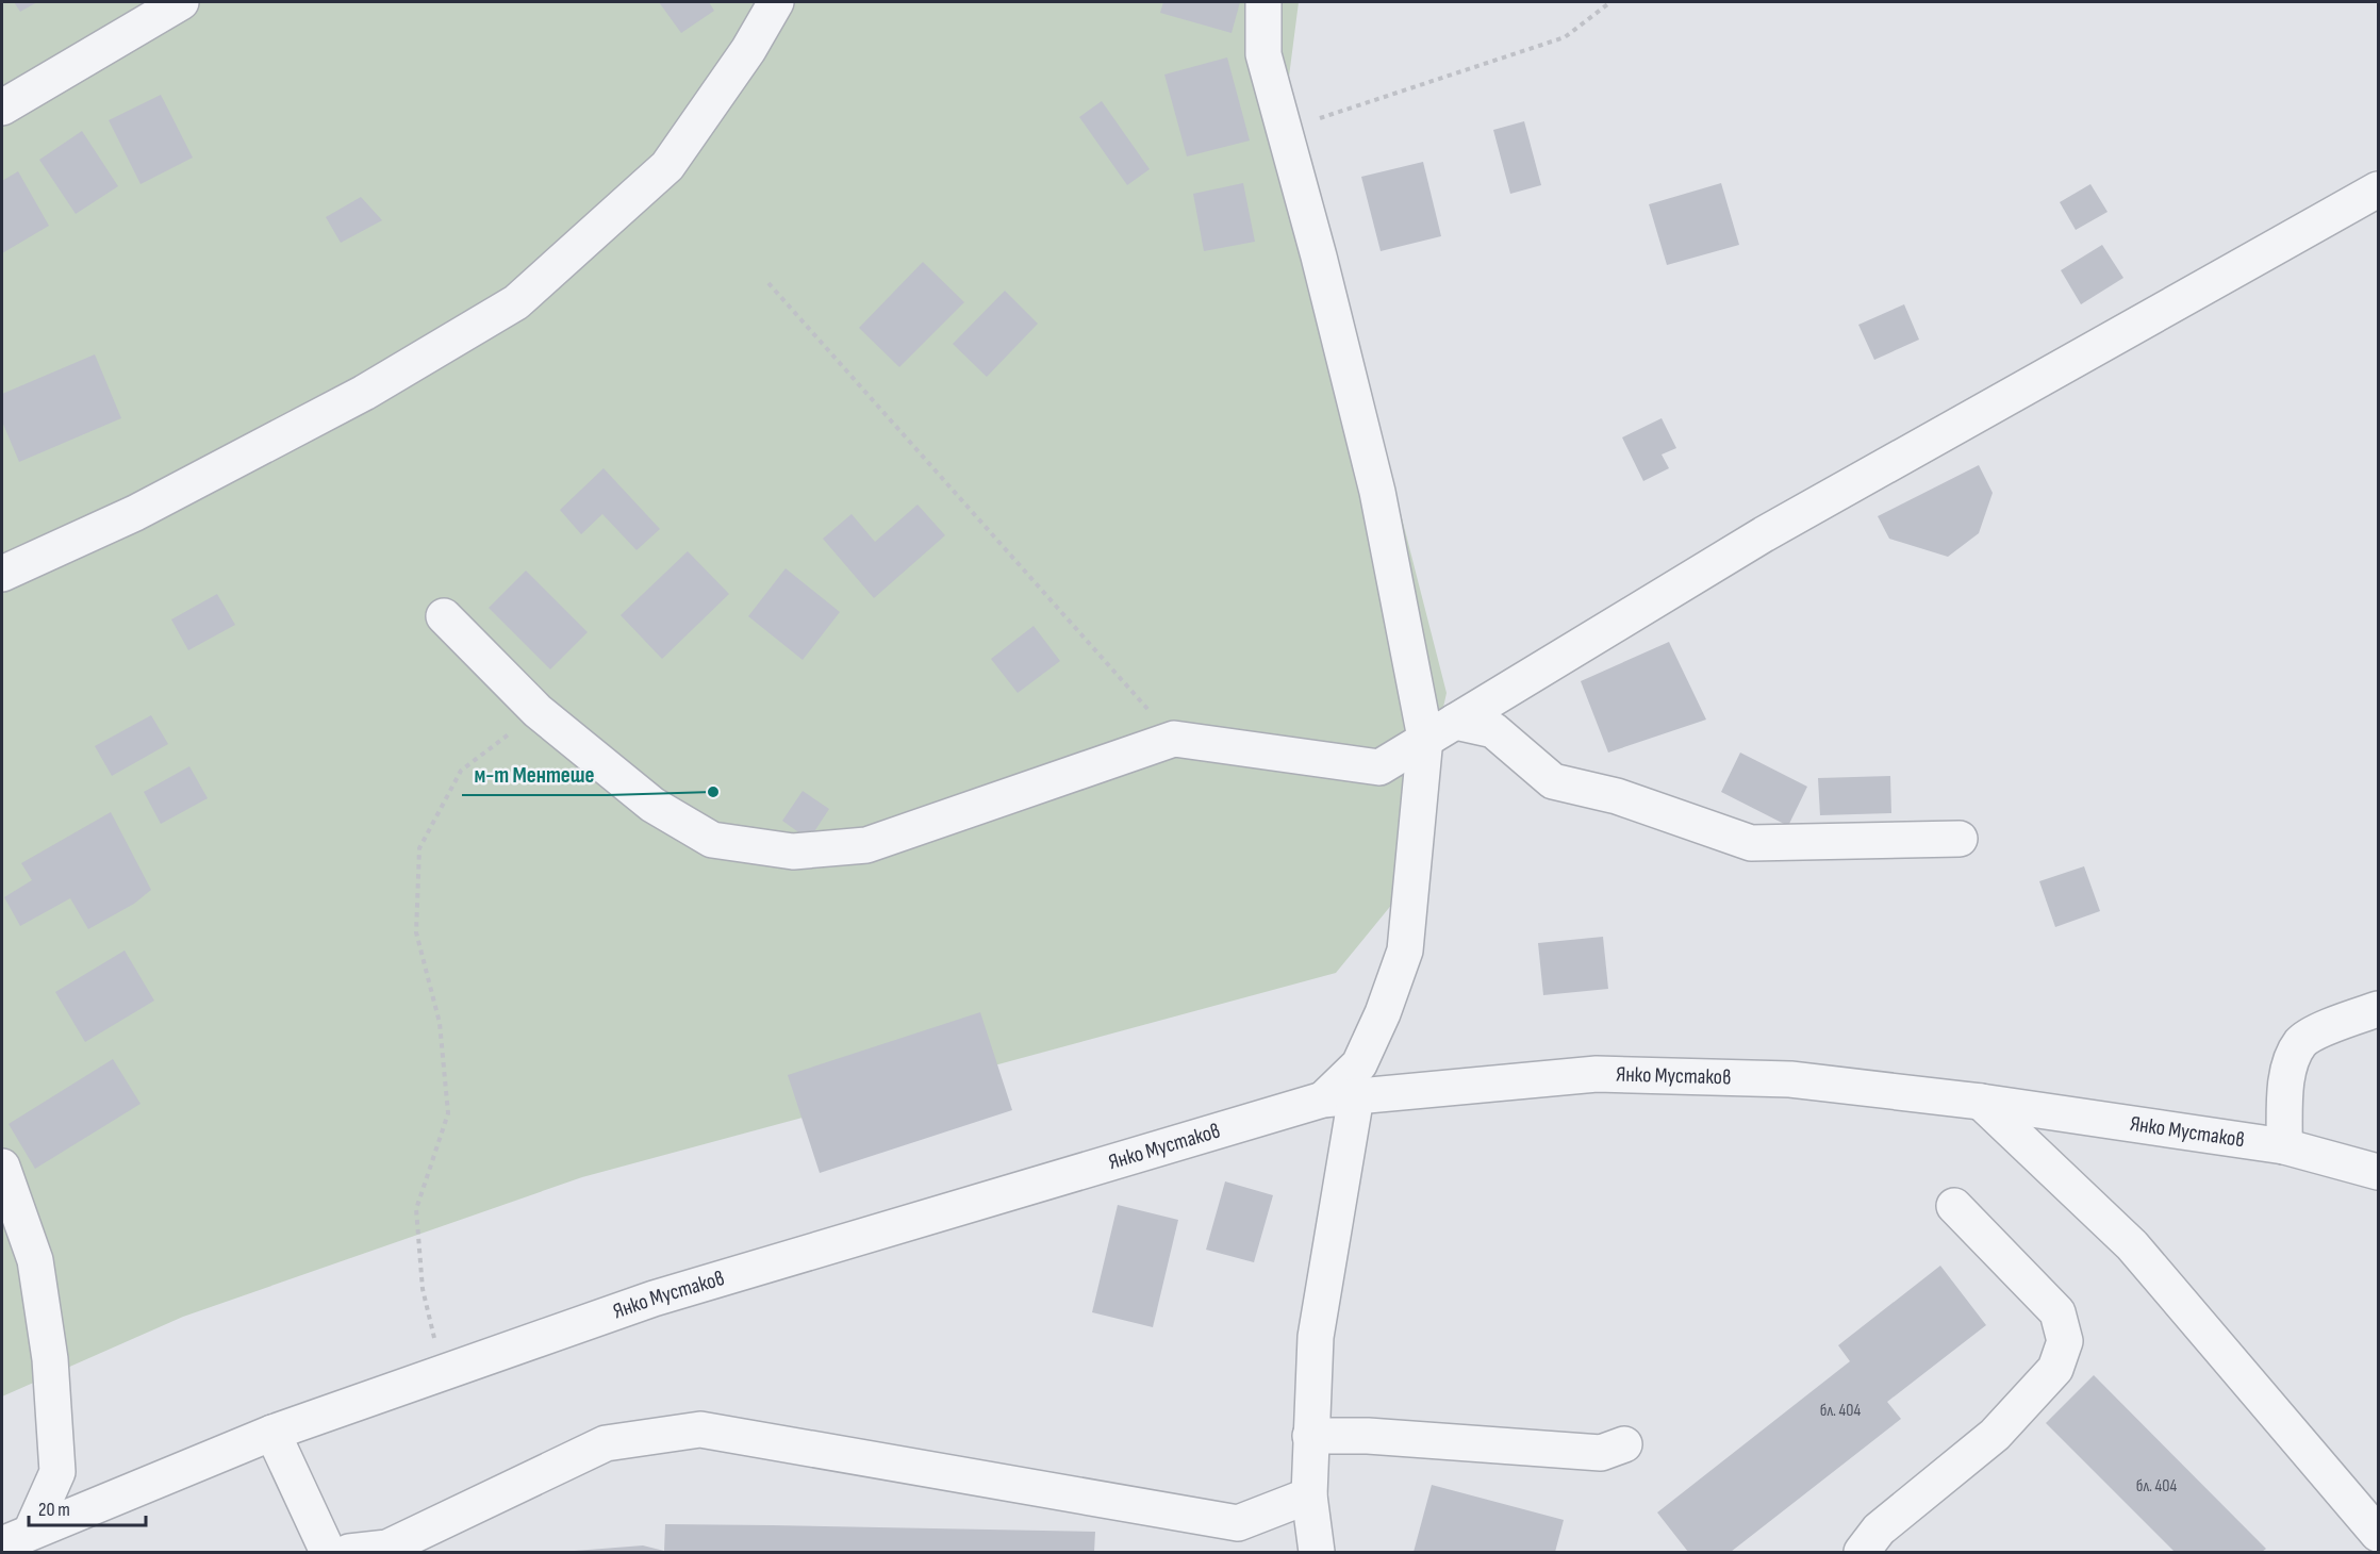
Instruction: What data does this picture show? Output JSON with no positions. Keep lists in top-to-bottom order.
{
  "streets": {
    "street": ["Янко Мустаков"]
  },
  "places": ["м-т Ментeше"],
  "house_numbers": ["бл. 404", "бл. 404"],
  "scale_bar": "20 m"
}
